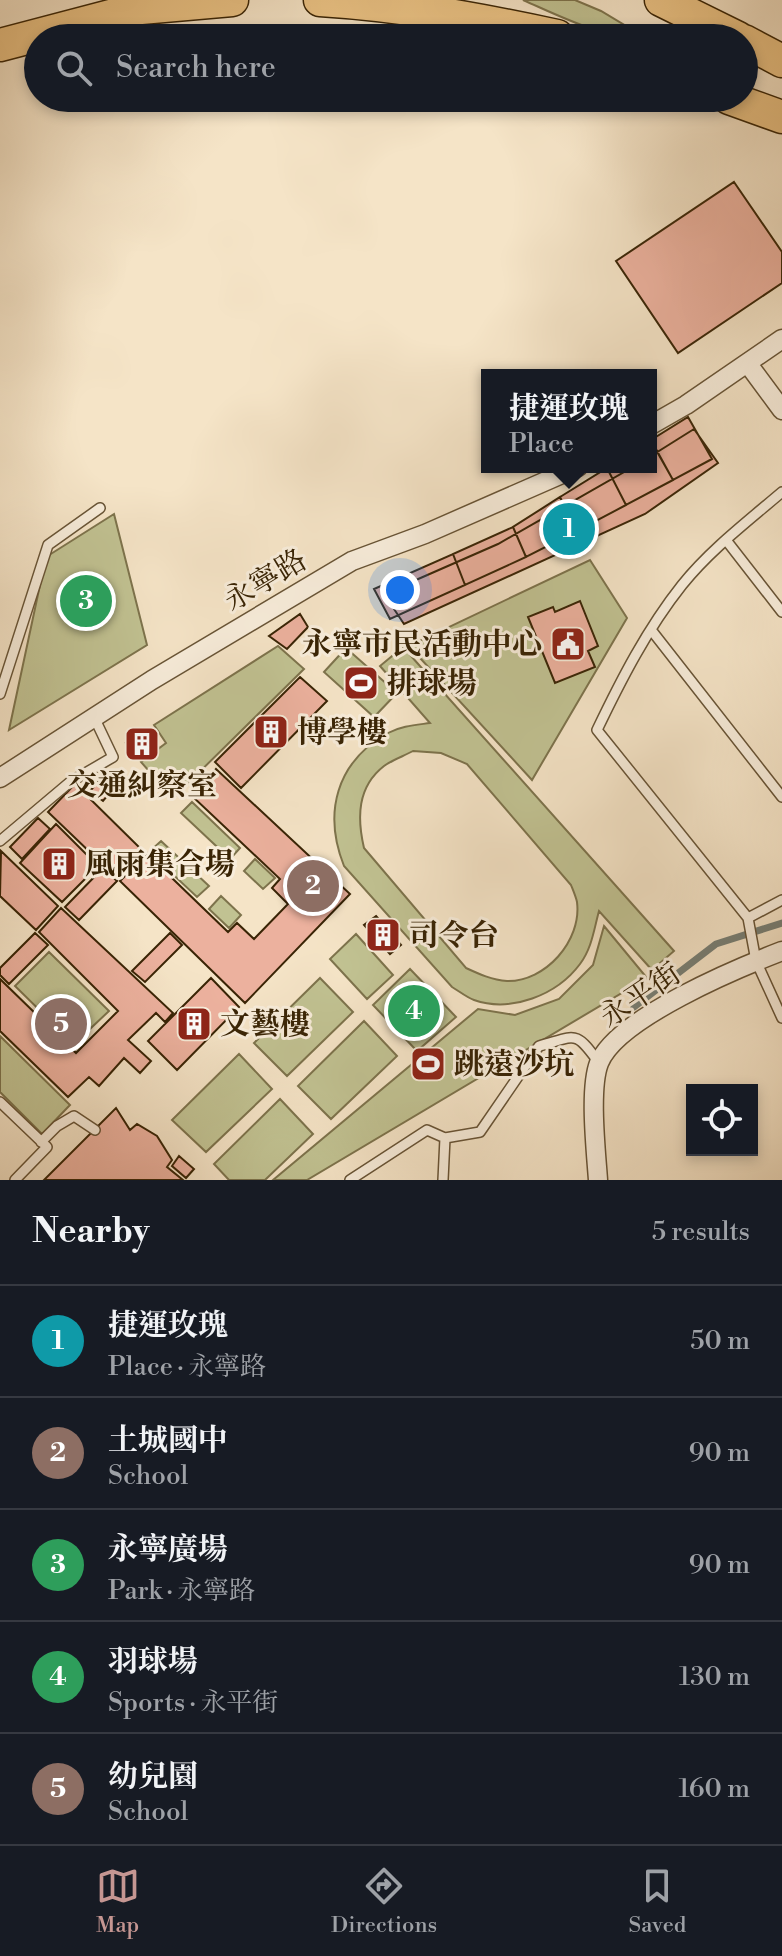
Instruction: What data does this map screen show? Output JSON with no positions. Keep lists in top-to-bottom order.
{
  "streets": {
    "street": ["永寧路", "永平街"]
  },
  "places": {
    "public building": ["永寧市民活動中心"],
    "sports": ["排球場", "跳遠沙坑"],
    "building": [
      "博學樓",
      "交通糾察室",
      "風雨集合場",
      "司令台",
      "文藝樓"
    ]
  },
  "page": {
    "search": "Search here",
    "popup": ["捷運玫瑰", "Place"],
    "pins": [
      "1",
      "3",
      "2",
      "4",
      "5"
    ],
    "heading": ["Nearby", "5 results"],
    "list": [
      {
        "mark": "1",
        "name": "捷運玫瑰",
        "note": "Place · 永寧路",
        "value": "50 m"
      },
      {
        "mark": "2",
        "name": "土城國中",
        "note": "School",
        "value": "90 m"
      },
      {
        "mark": "3",
        "name": "永寧廣場",
        "note": "Park · 永寧路",
        "value": "90 m"
      },
      {
        "mark": "4",
        "name": "羽球場",
        "note": "Sports · 永平街",
        "value": "130 m"
      },
      {
        "mark": "5",
        "name": "幼兒園",
        "note": "School",
        "value": "160 m"
      }
    ],
    "nav": ["Map", "Directions", "Saved"]
  }
}
